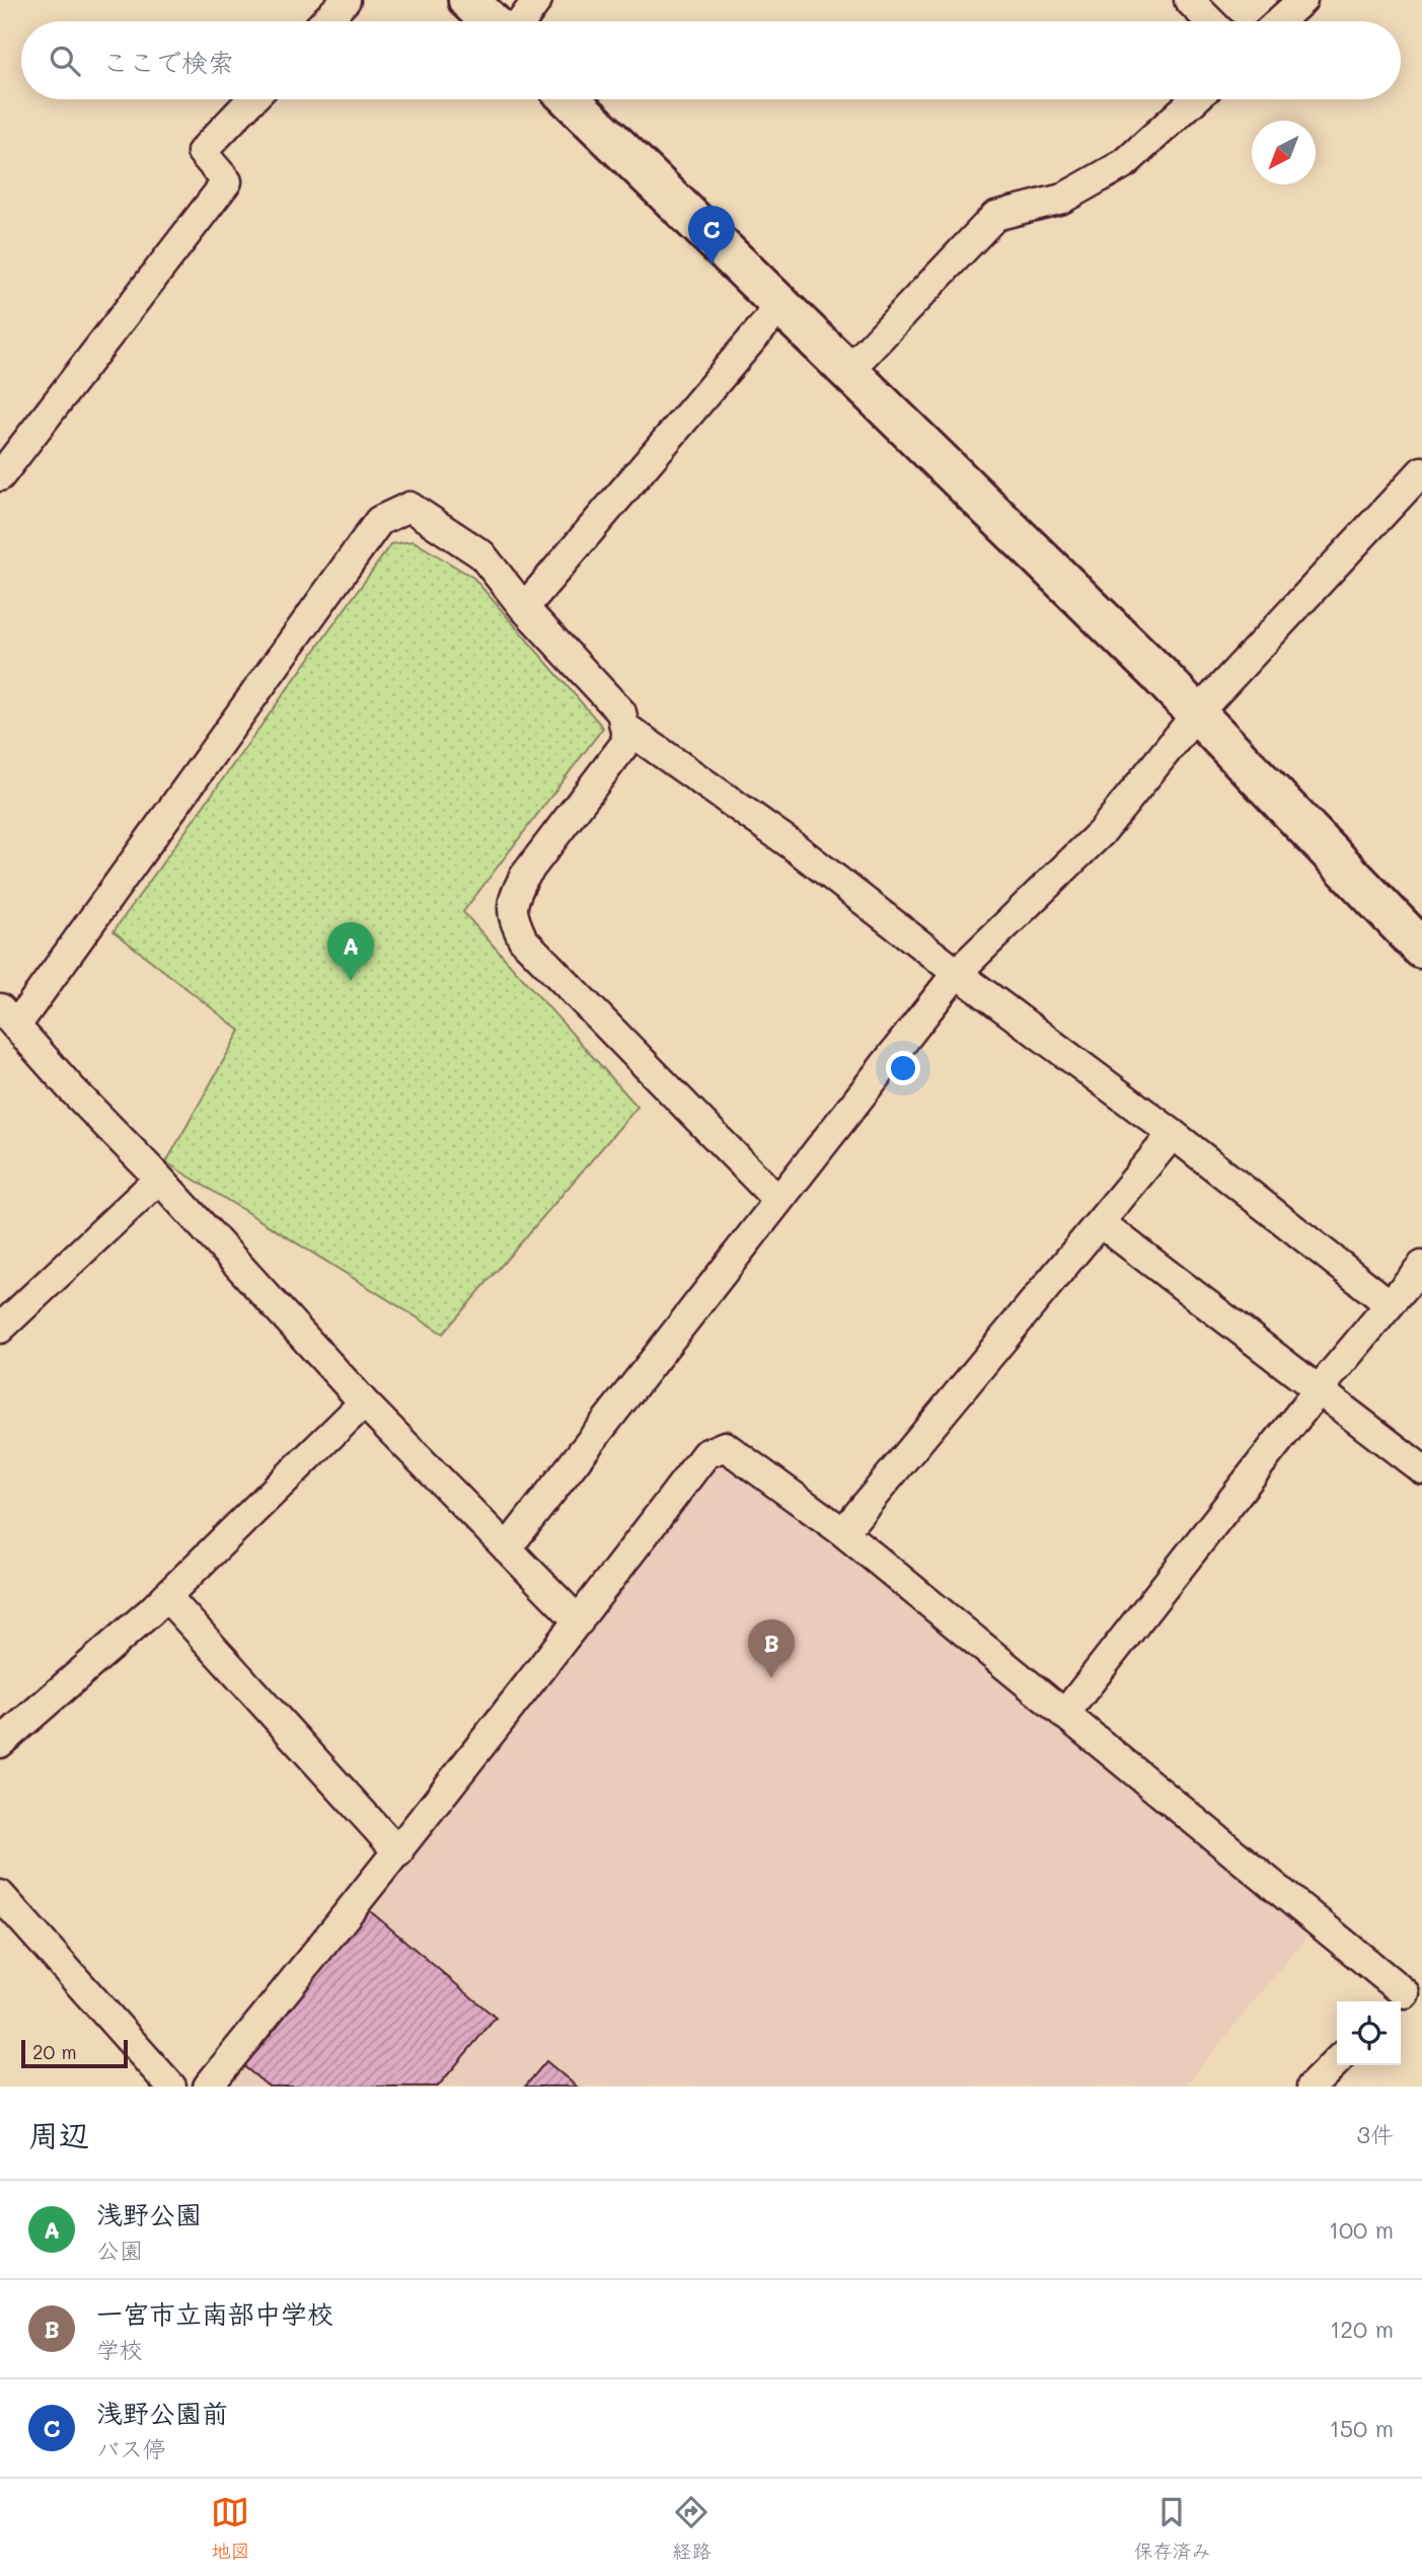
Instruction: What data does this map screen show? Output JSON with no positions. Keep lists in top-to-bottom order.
{
  "scale_bar": "20 m",
  "north": "bottom left",
  "page": {
    "search": "ここで検索",
    "pins": ["C", "A", "B"],
    "scale": "20 m",
    "heading": ["周辺", "3件"],
    "list": [
      {
        "mark": "A",
        "name": "浅野公園",
        "note": "公園",
        "value": "100 m"
      },
      {
        "mark": "B",
        "name": "一宮市立南部中学校",
        "note": "学校",
        "value": "120 m"
      },
      {
        "mark": "C",
        "name": "浅野公園前",
        "note": "バス停",
        "value": "150 m"
      }
    ],
    "nav": ["地図", "経路", "保存済み"]
  }
}
